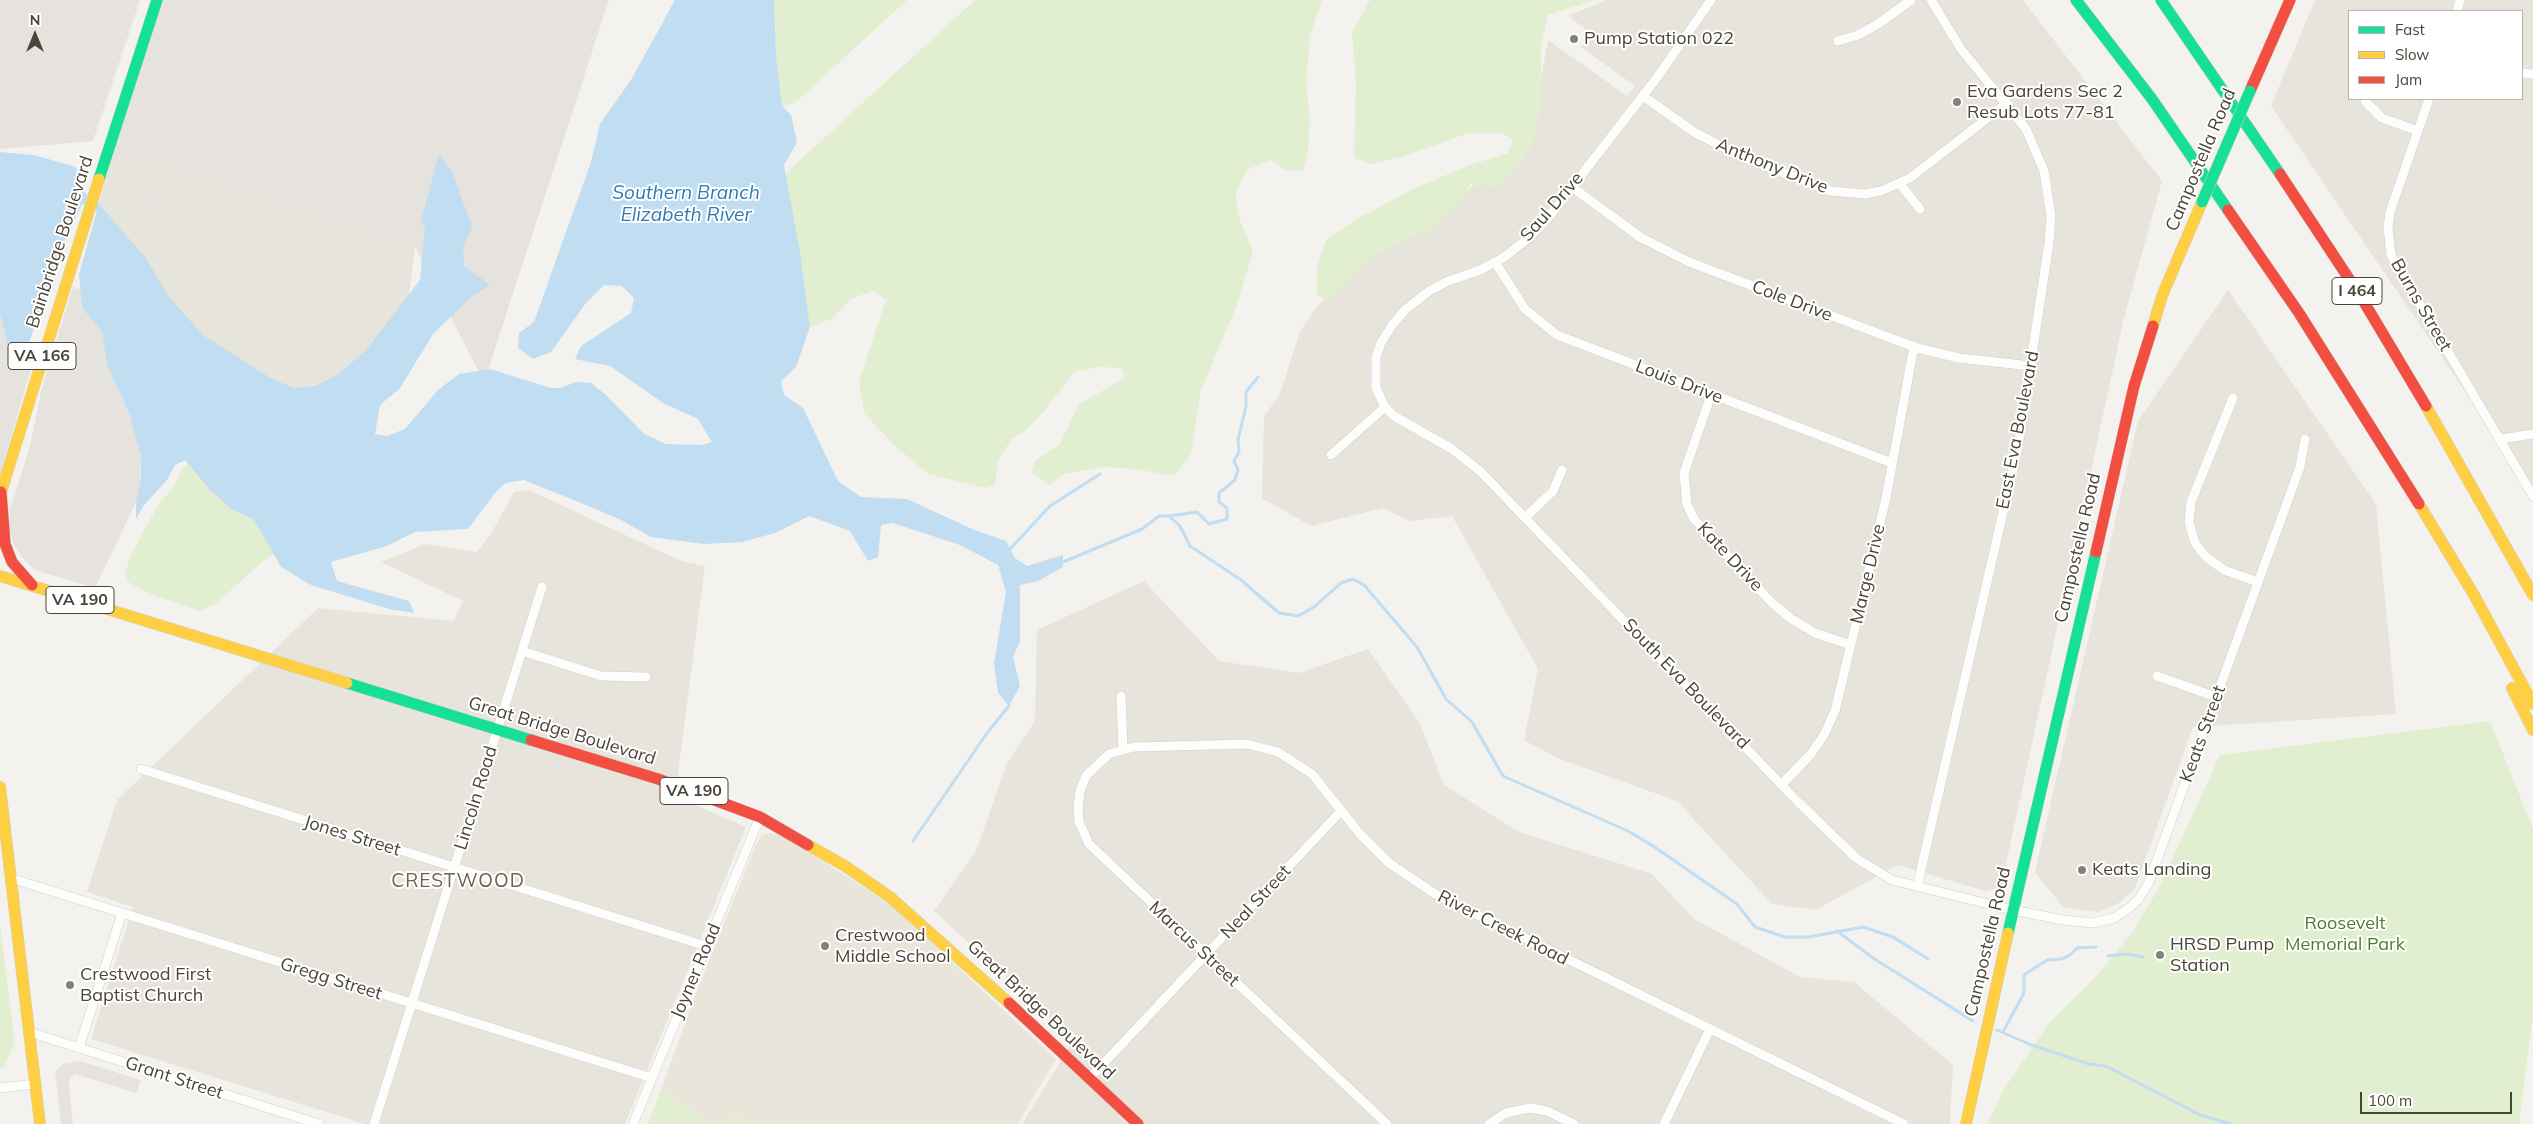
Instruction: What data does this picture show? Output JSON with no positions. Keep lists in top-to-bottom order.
{
  "streets": {
    "main road": [
      "Campostella Road",
      "Bainbridge Boulevard",
      "I 464",
      "VA 166",
      "VA 190",
      "Great Bridge Boulevard"
    ],
    "street": [
      "Anthony Drive",
      "Saul Drive",
      "Cole Drive",
      "Burns Street",
      "Louis Drive",
      "East Eva Boulevard",
      "Kate Drive",
      "Marge Drive",
      "South Eva Boulevard",
      "Keats Street",
      "Lincoln Road",
      "Jones Street",
      "Neal Street",
      "River Creek Road",
      "Marcus Street",
      "Joyner Road",
      "Gregg Street",
      "Grant Street"
    ]
  },
  "crossings": [
    ["Campostella Road", "South Eva Boulevard"],
    ["Campostella Road", "Keats Street"],
    ["Anthony Drive", "Saul Drive"],
    ["Anthony Drive", "East Eva Boulevard"],
    ["Saul Drive", "Cole Drive"],
    ["Saul Drive", "Louis Drive"],
    ["Saul Drive", "South Eva Boulevard"],
    ["Cole Drive", "East Eva Boulevard"],
    ["Cole Drive", "Marge Drive"],
    ["Louis Drive", "Kate Drive"],
    ["Louis Drive", "Marge Drive"],
    ["East Eva Boulevard", "South Eva Boulevard"],
    ["Kate Drive", "Marge Drive"],
    ["Marge Drive", "South Eva Boulevard"],
    ["South Eva Boulevard", "Keats Street"],
    ["Great Bridge Boulevard", "Lincoln Road"],
    ["Great Bridge Boulevard", "Neal Street"],
    ["Great Bridge Boulevard", "Joyner Road"],
    ["Lincoln Road", "Jones Street"],
    ["Lincoln Road", "Gregg Street"],
    ["Jones Street", "Joyner Road"],
    ["Neal Street", "River Creek Road"],
    ["Neal Street", "Marcus Street"],
    ["River Creek Road", "Marcus Street"],
    ["Joyner Road", "Gregg Street"]
  ],
  "districts": ["CRESTWOOD"],
  "water": ["Southern Branch Elizabeth River"],
  "parks": ["Roosevelt Memorial Park"],
  "places": [
    "Pump Station 022",
    "Eva Gardens Sec 2 Resub Lots 77-81",
    "Keats Landing",
    "Crestwood Middle School",
    "HRSD Pump Station",
    "Crestwood First Baptist Church"
  ],
  "legend": ["Fast", "Slow", "Jam"],
  "scale_bar": "100 m",
  "north": "top"
}
